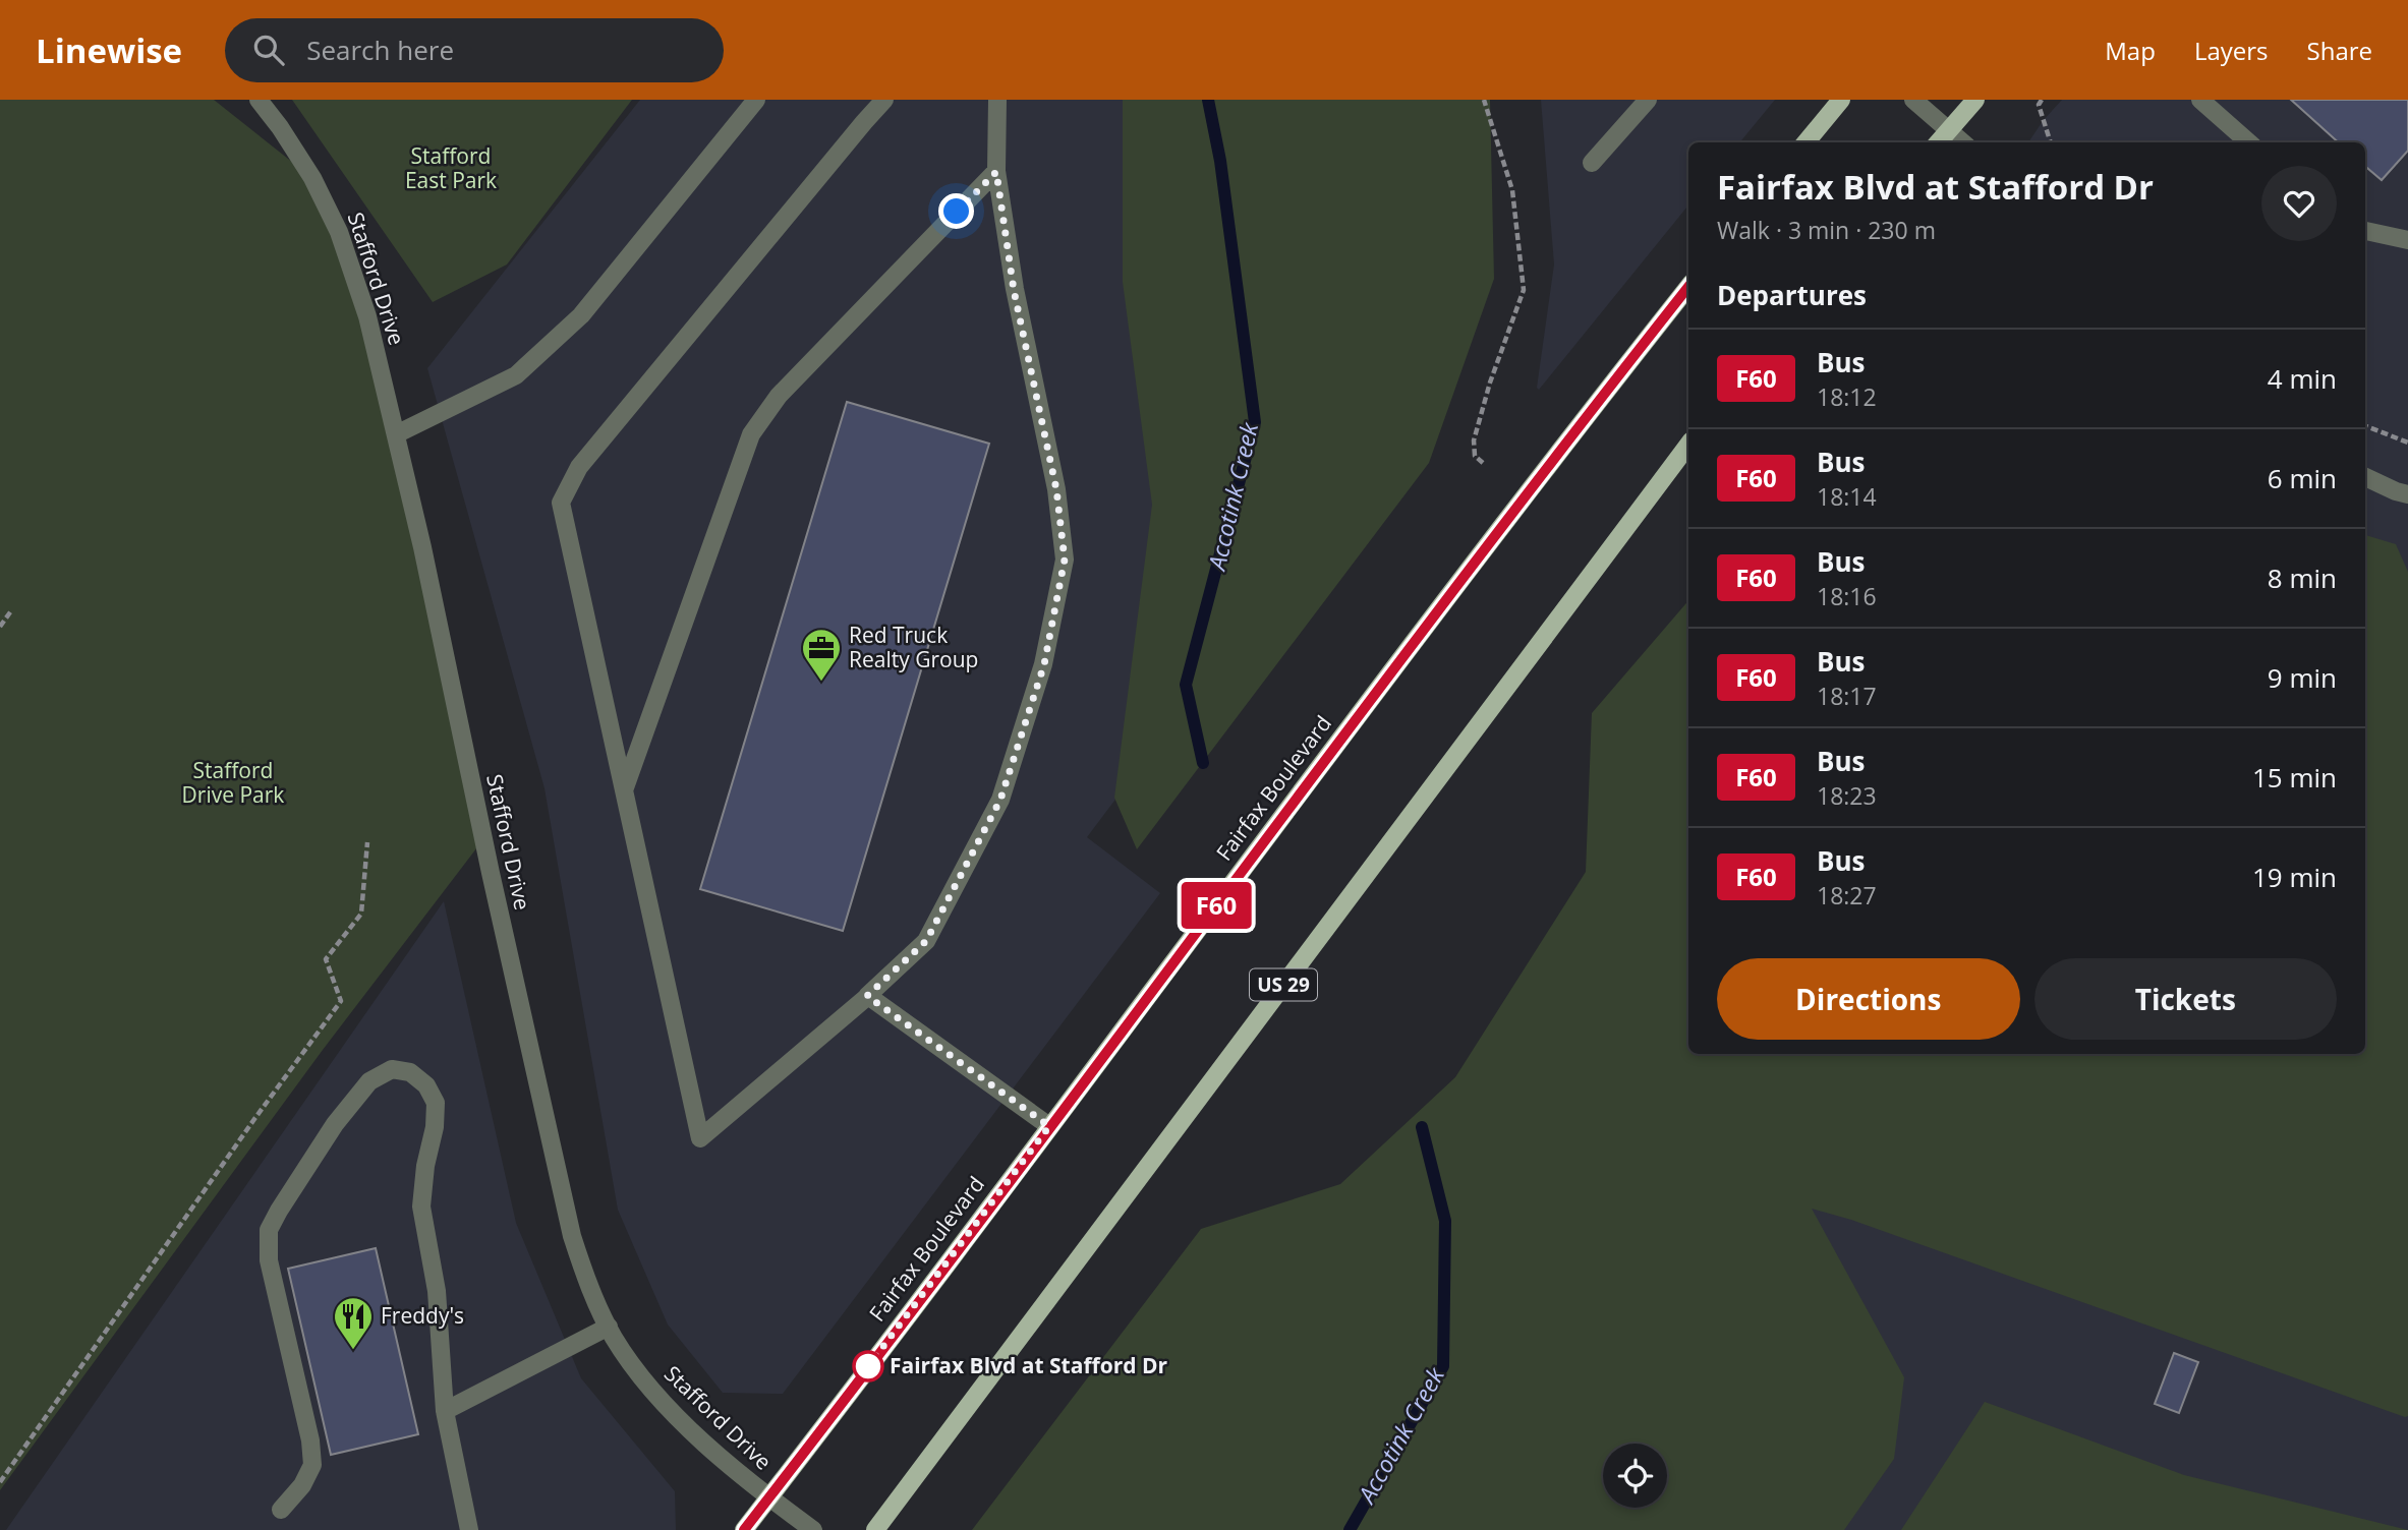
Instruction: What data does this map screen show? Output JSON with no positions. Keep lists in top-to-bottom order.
{
  "streets": {
    "main road": ["Fairfax Boulevard", "US 29"],
    "street": ["Stafford Drive"]
  },
  "crossings": [
    ["Stafford Drive", "Fairfax Boulevard"]
  ],
  "water": ["Accotink Creek"],
  "parks": ["Stafford East Park", "Stafford Drive Park"],
  "places": {
    "office": ["Red Truck Realty Group"],
    "restaurant": ["Freddy's"],
    "other": ["Fairfax Blvd at Stafford Dr"]
  },
  "lines": ["bus line F60"],
  "page": {
    "header": "Linewise",
    "search": "Search here",
    "nav": ["Map", "Layers", "Share"],
    "on_map": "F60",
    "heading": [
      ["Fairfax Blvd at Stafford Dr", "Walk · 3 min · 230 m"],
      "Departures"
    ],
    "list": [
      {
        "mark": "F60",
        "name": "Bus",
        "note": "18:12",
        "value": "4 min"
      },
      {
        "mark": "F60",
        "name": "Bus",
        "note": "18:14",
        "value": "6 min"
      },
      {
        "mark": "F60",
        "name": "Bus",
        "note": "18:16",
        "value": "8 min"
      },
      {
        "mark": "F60",
        "name": "Bus",
        "note": "18:17",
        "value": "9 min"
      },
      {
        "mark": "F60",
        "name": "Bus",
        "note": "18:23",
        "value": "15 min"
      },
      {
        "mark": "F60",
        "name": "Bus",
        "note": "18:27",
        "value": "19 min"
      }
    ],
    "buttons": ["Directions", "Tickets"]
  }
}
